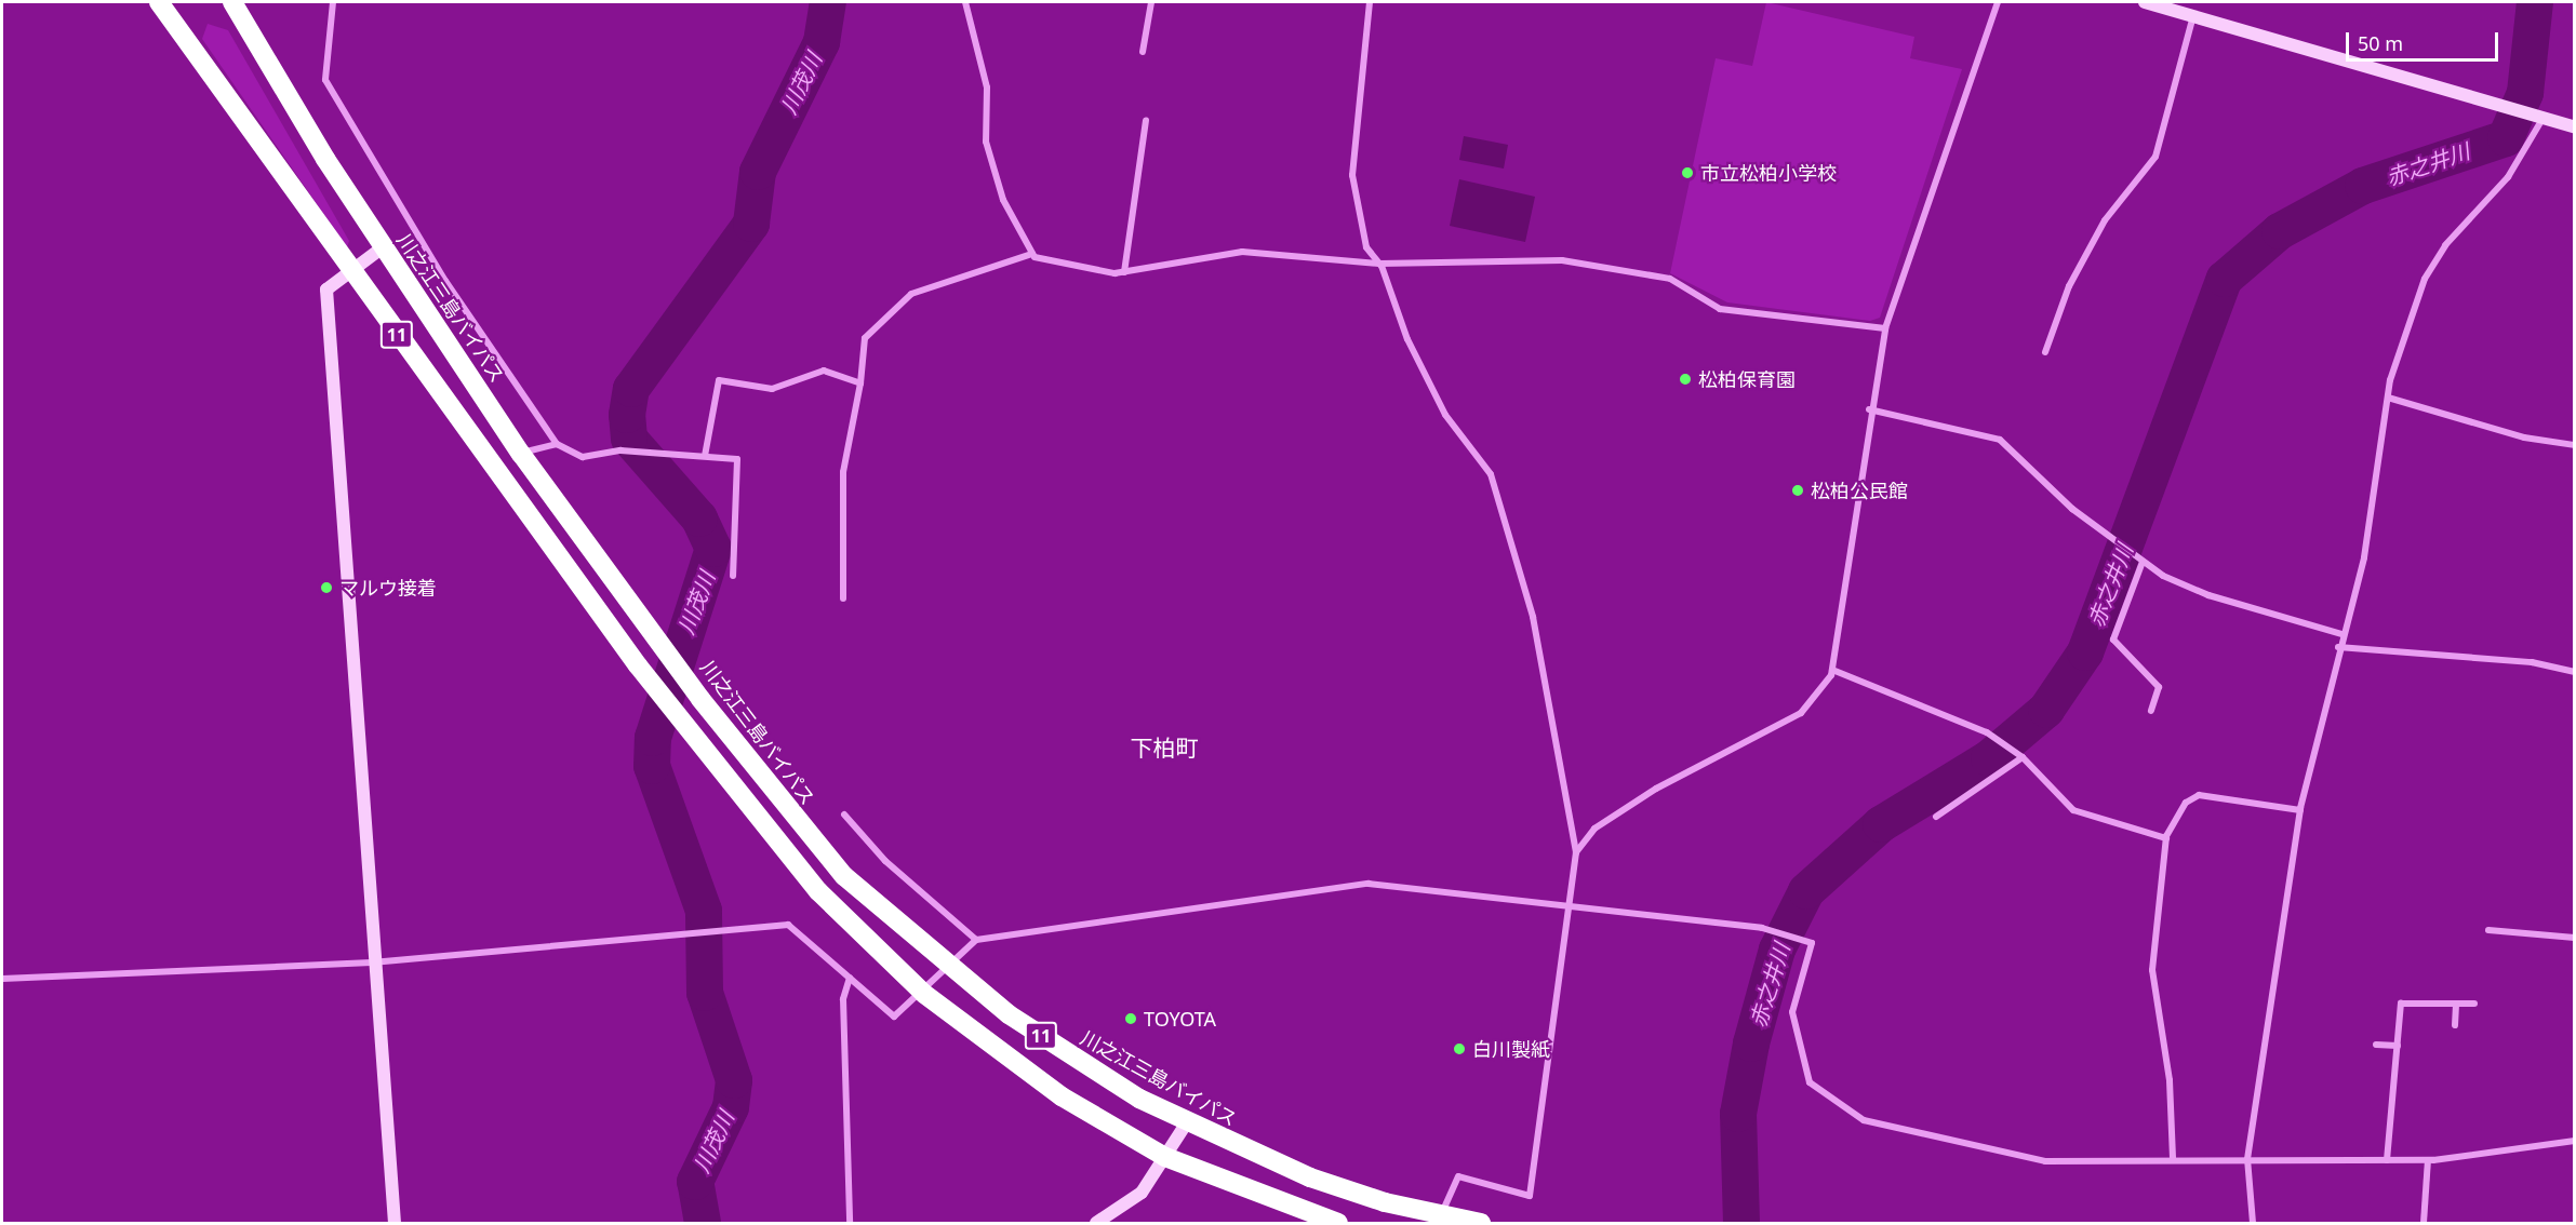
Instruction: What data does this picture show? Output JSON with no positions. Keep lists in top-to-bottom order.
{
  "streets": {
    "highway": ["川之江三島バイパス", "11"]
  },
  "districts": ["下柏町"],
  "water": ["川茂川", "赤之井川"],
  "places": [
    "市立松柏小学校",
    "松柏保育園",
    "松柏公民館",
    "マルウ接着",
    "TOYOTA",
    "白川製紙"
  ],
  "scale_bar": "50 m"
}
